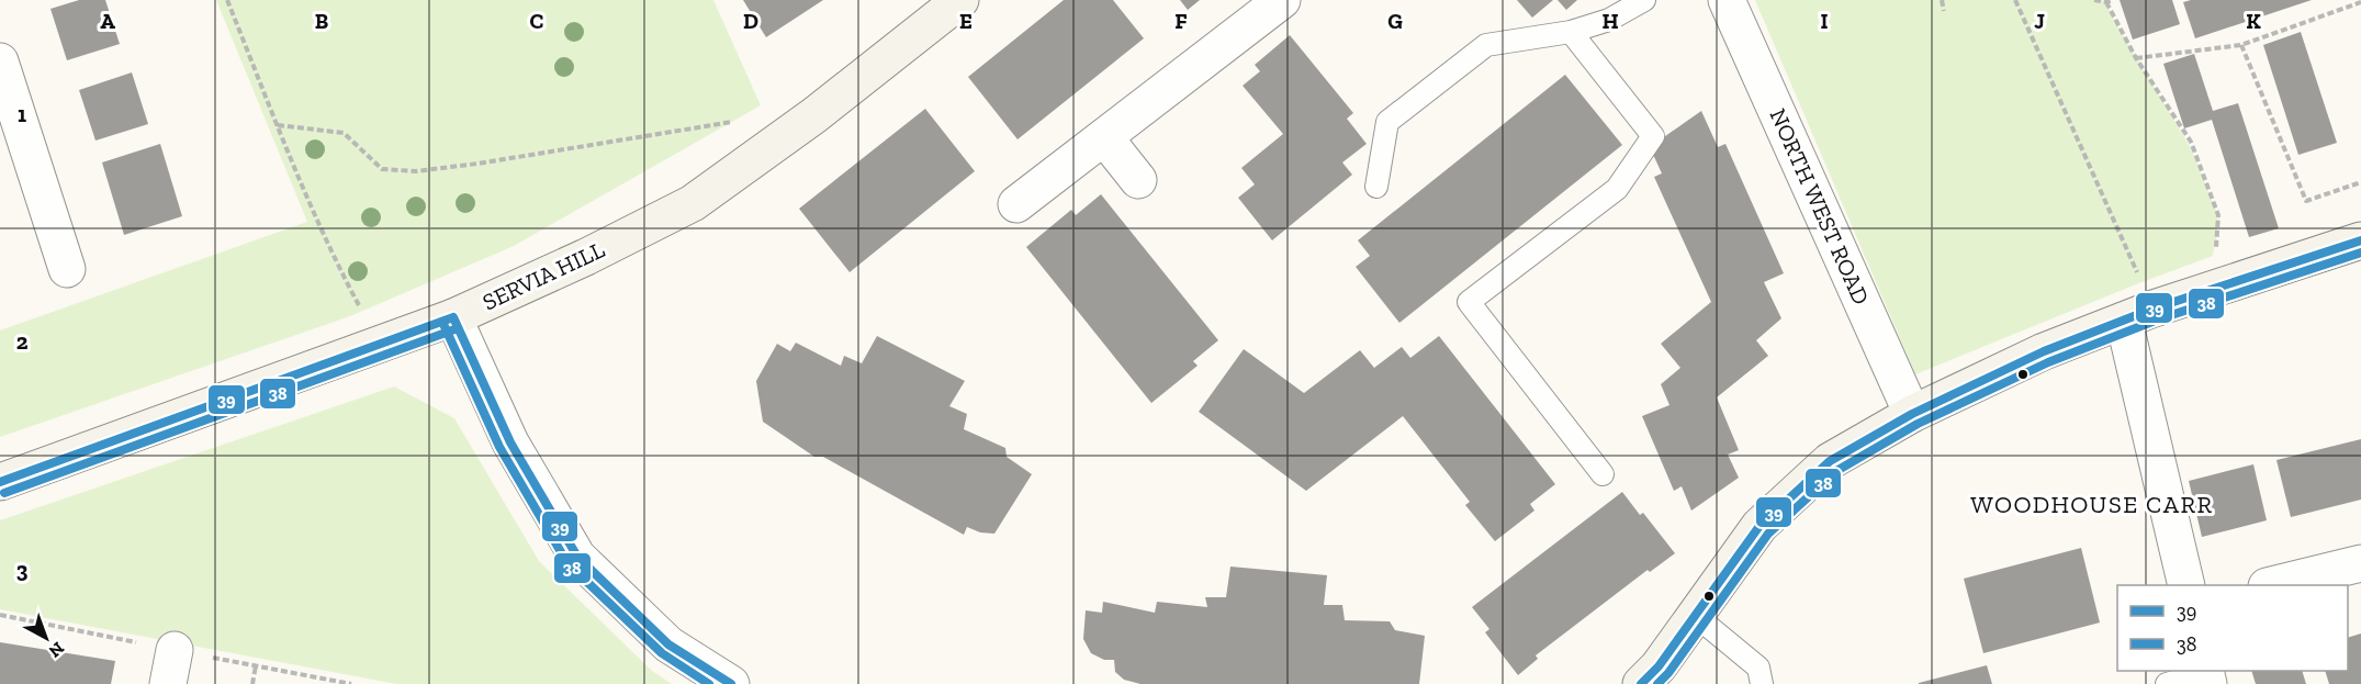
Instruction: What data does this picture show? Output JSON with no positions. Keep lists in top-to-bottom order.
{
  "streets": {
    "street": ["NORTH WEST ROAD", "SERVIA HILL"]
  },
  "districts": ["WOODHOUSE CARR"],
  "lines": ["transit line 39", "transit line 38"],
  "legend": ["39", "38"],
  "north": "bottom right",
  "grid": {
    "columns": [
      "A",
      "B",
      "C",
      "D",
      "E",
      "F",
      "G",
      "H",
      "I",
      "J",
      "K"
    ],
    "rows": ["1", "2", "3"]
  }
}
